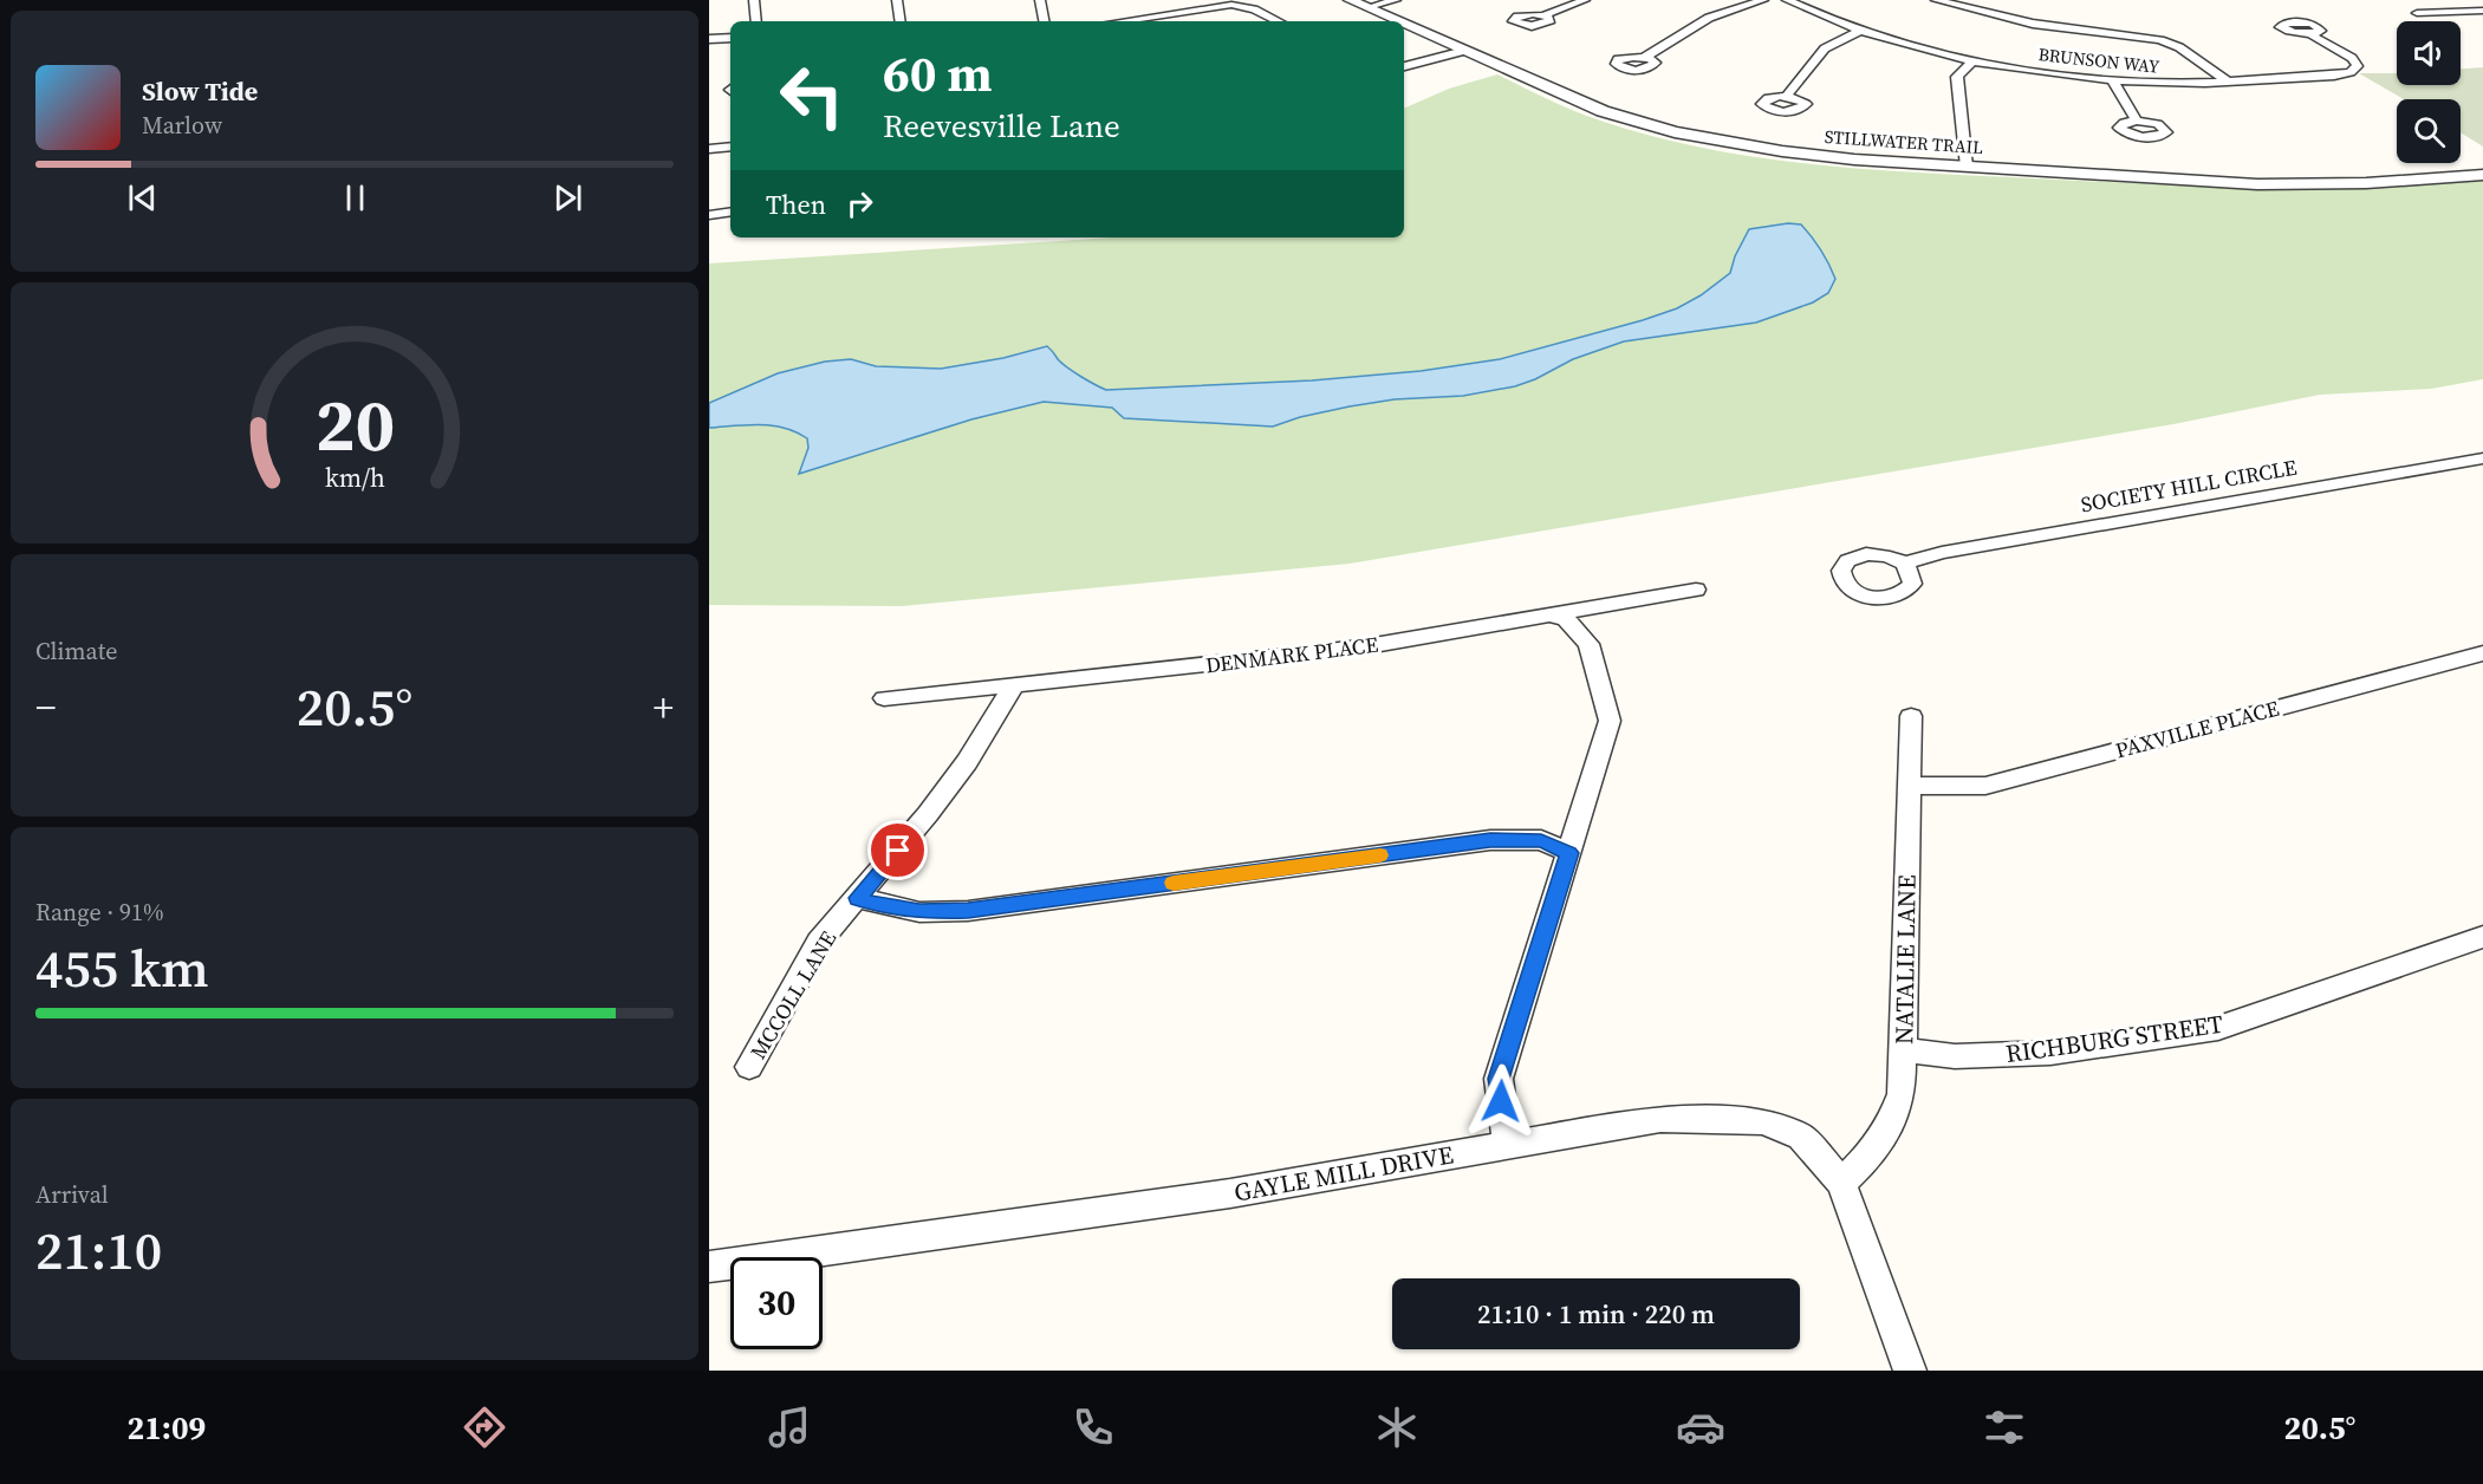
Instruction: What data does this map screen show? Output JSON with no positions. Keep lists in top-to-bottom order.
{
  "streets": {
    "street": [
      "BRUNSON WAY",
      "STILLWATER TRAIL",
      "SOCIETY HILL CIRCLE",
      "DENMARK PLACE",
      "PAXVILLE PLACE",
      "NATALIE LANE",
      "MCCOLL LANE",
      "RICHBURG STREET",
      "GAYLE MILL DRIVE"
    ]
  },
  "crossings": [
    ["DENMARK PLACE", "MCCOLL LANE"],
    ["PAXVILLE PLACE", "NATALIE LANE"],
    ["NATALIE LANE", "RICHBURG STREET"],
    ["NATALIE LANE", "GAYLE MILL DRIVE"]
  ],
  "page": {
    "turn": ["60 m", "Reevesville Lane"],
    "song": ["Slow Tide", "Marlow"],
    "then": "Then",
    "tile": [
      "Climate",
      ["Range · 91%", "455 km"],
      ["Arrival", "21:10"]
    ],
    "heat": ["−", "20.5°", "+"],
    "limit": "30",
    "trip": "21:10 · 1 min · 220 m",
    "tabs": ["21:09", "20.5°"],
    "gauge": ["20", "km/h"]
  }
}
